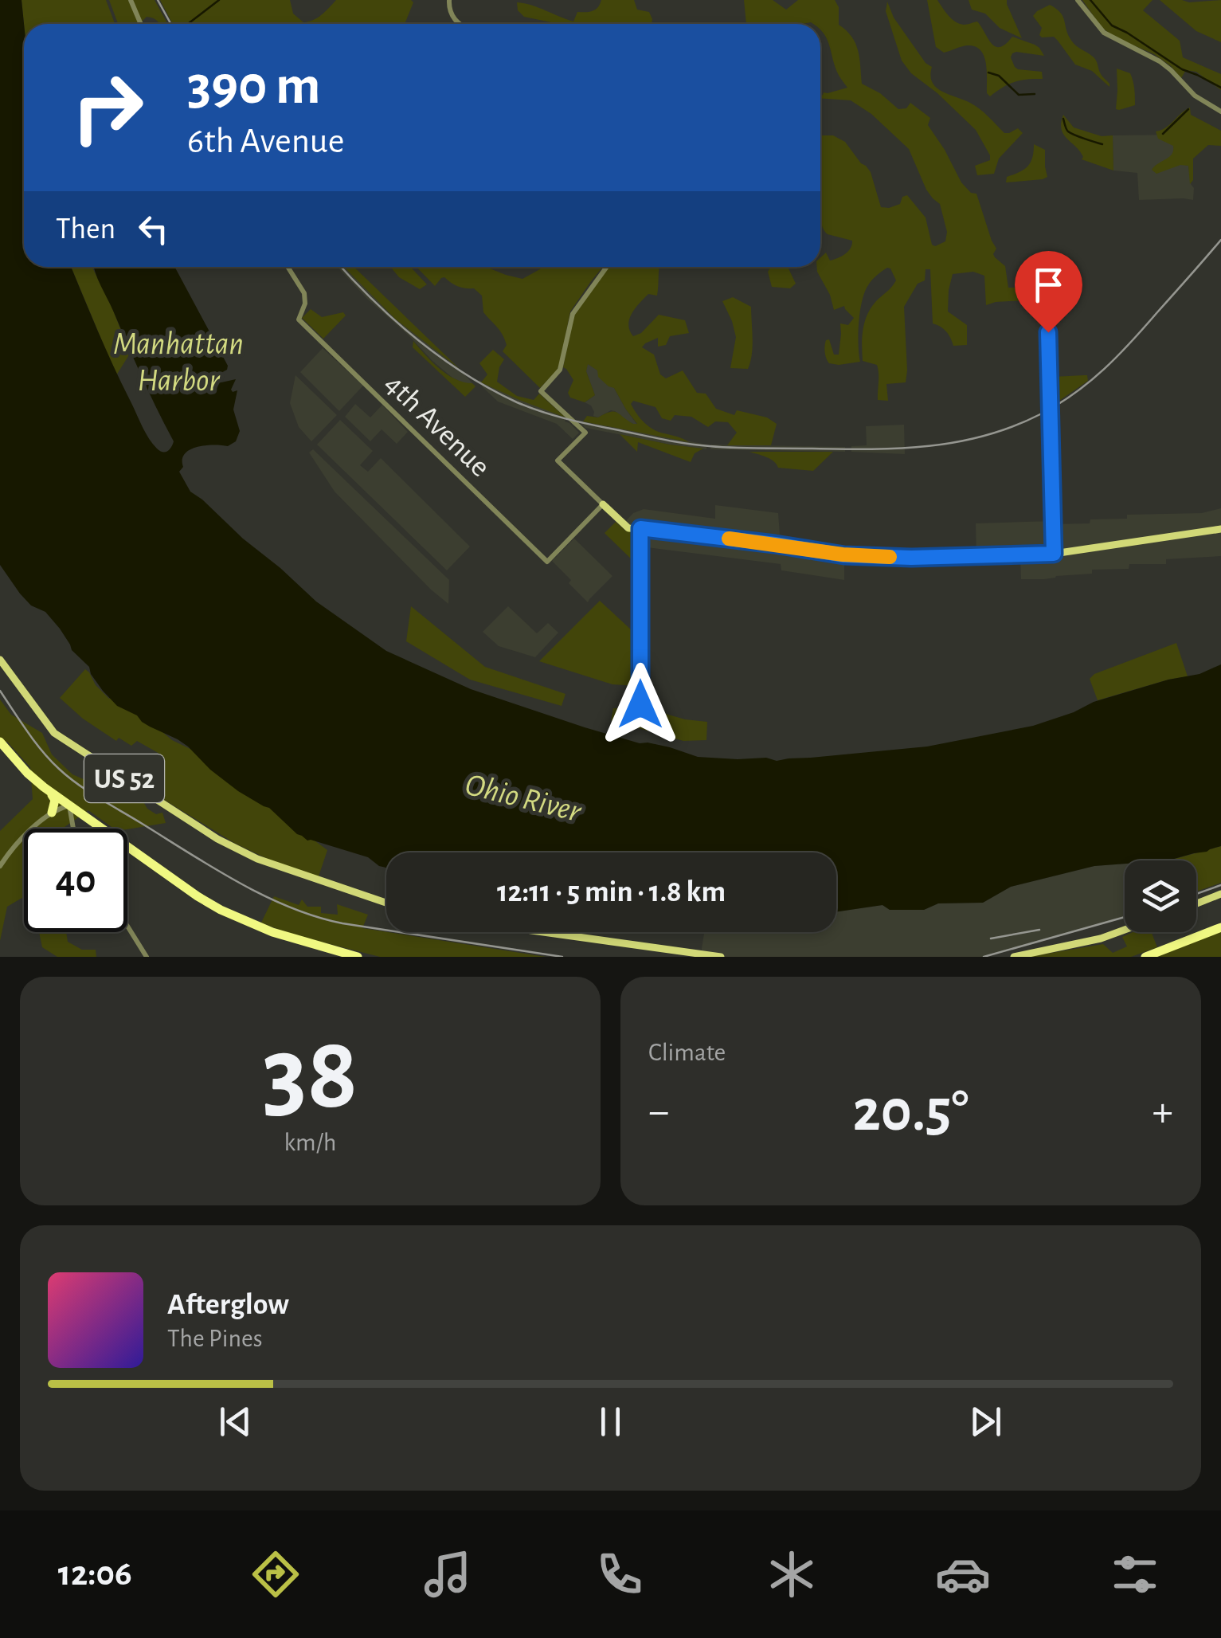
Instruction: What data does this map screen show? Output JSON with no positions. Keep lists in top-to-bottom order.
{
  "streets": {
    "main road": ["US 52"],
    "street": ["4th Avenue"]
  },
  "water": ["Manhattan Harbor", "Ohio River"],
  "page": {
    "turn": ["390 m", "6th Avenue"],
    "then": "Then",
    "limit": "40",
    "trip": "12:11 · 5 min · 1.8 km",
    "tile": [
      ["38", "km/h"],
      "Climate"
    ],
    "heat": ["−", "20.5°", "+"],
    "song": ["Afterglow", "The Pines"],
    "tabs": "12:06"
  }
}
